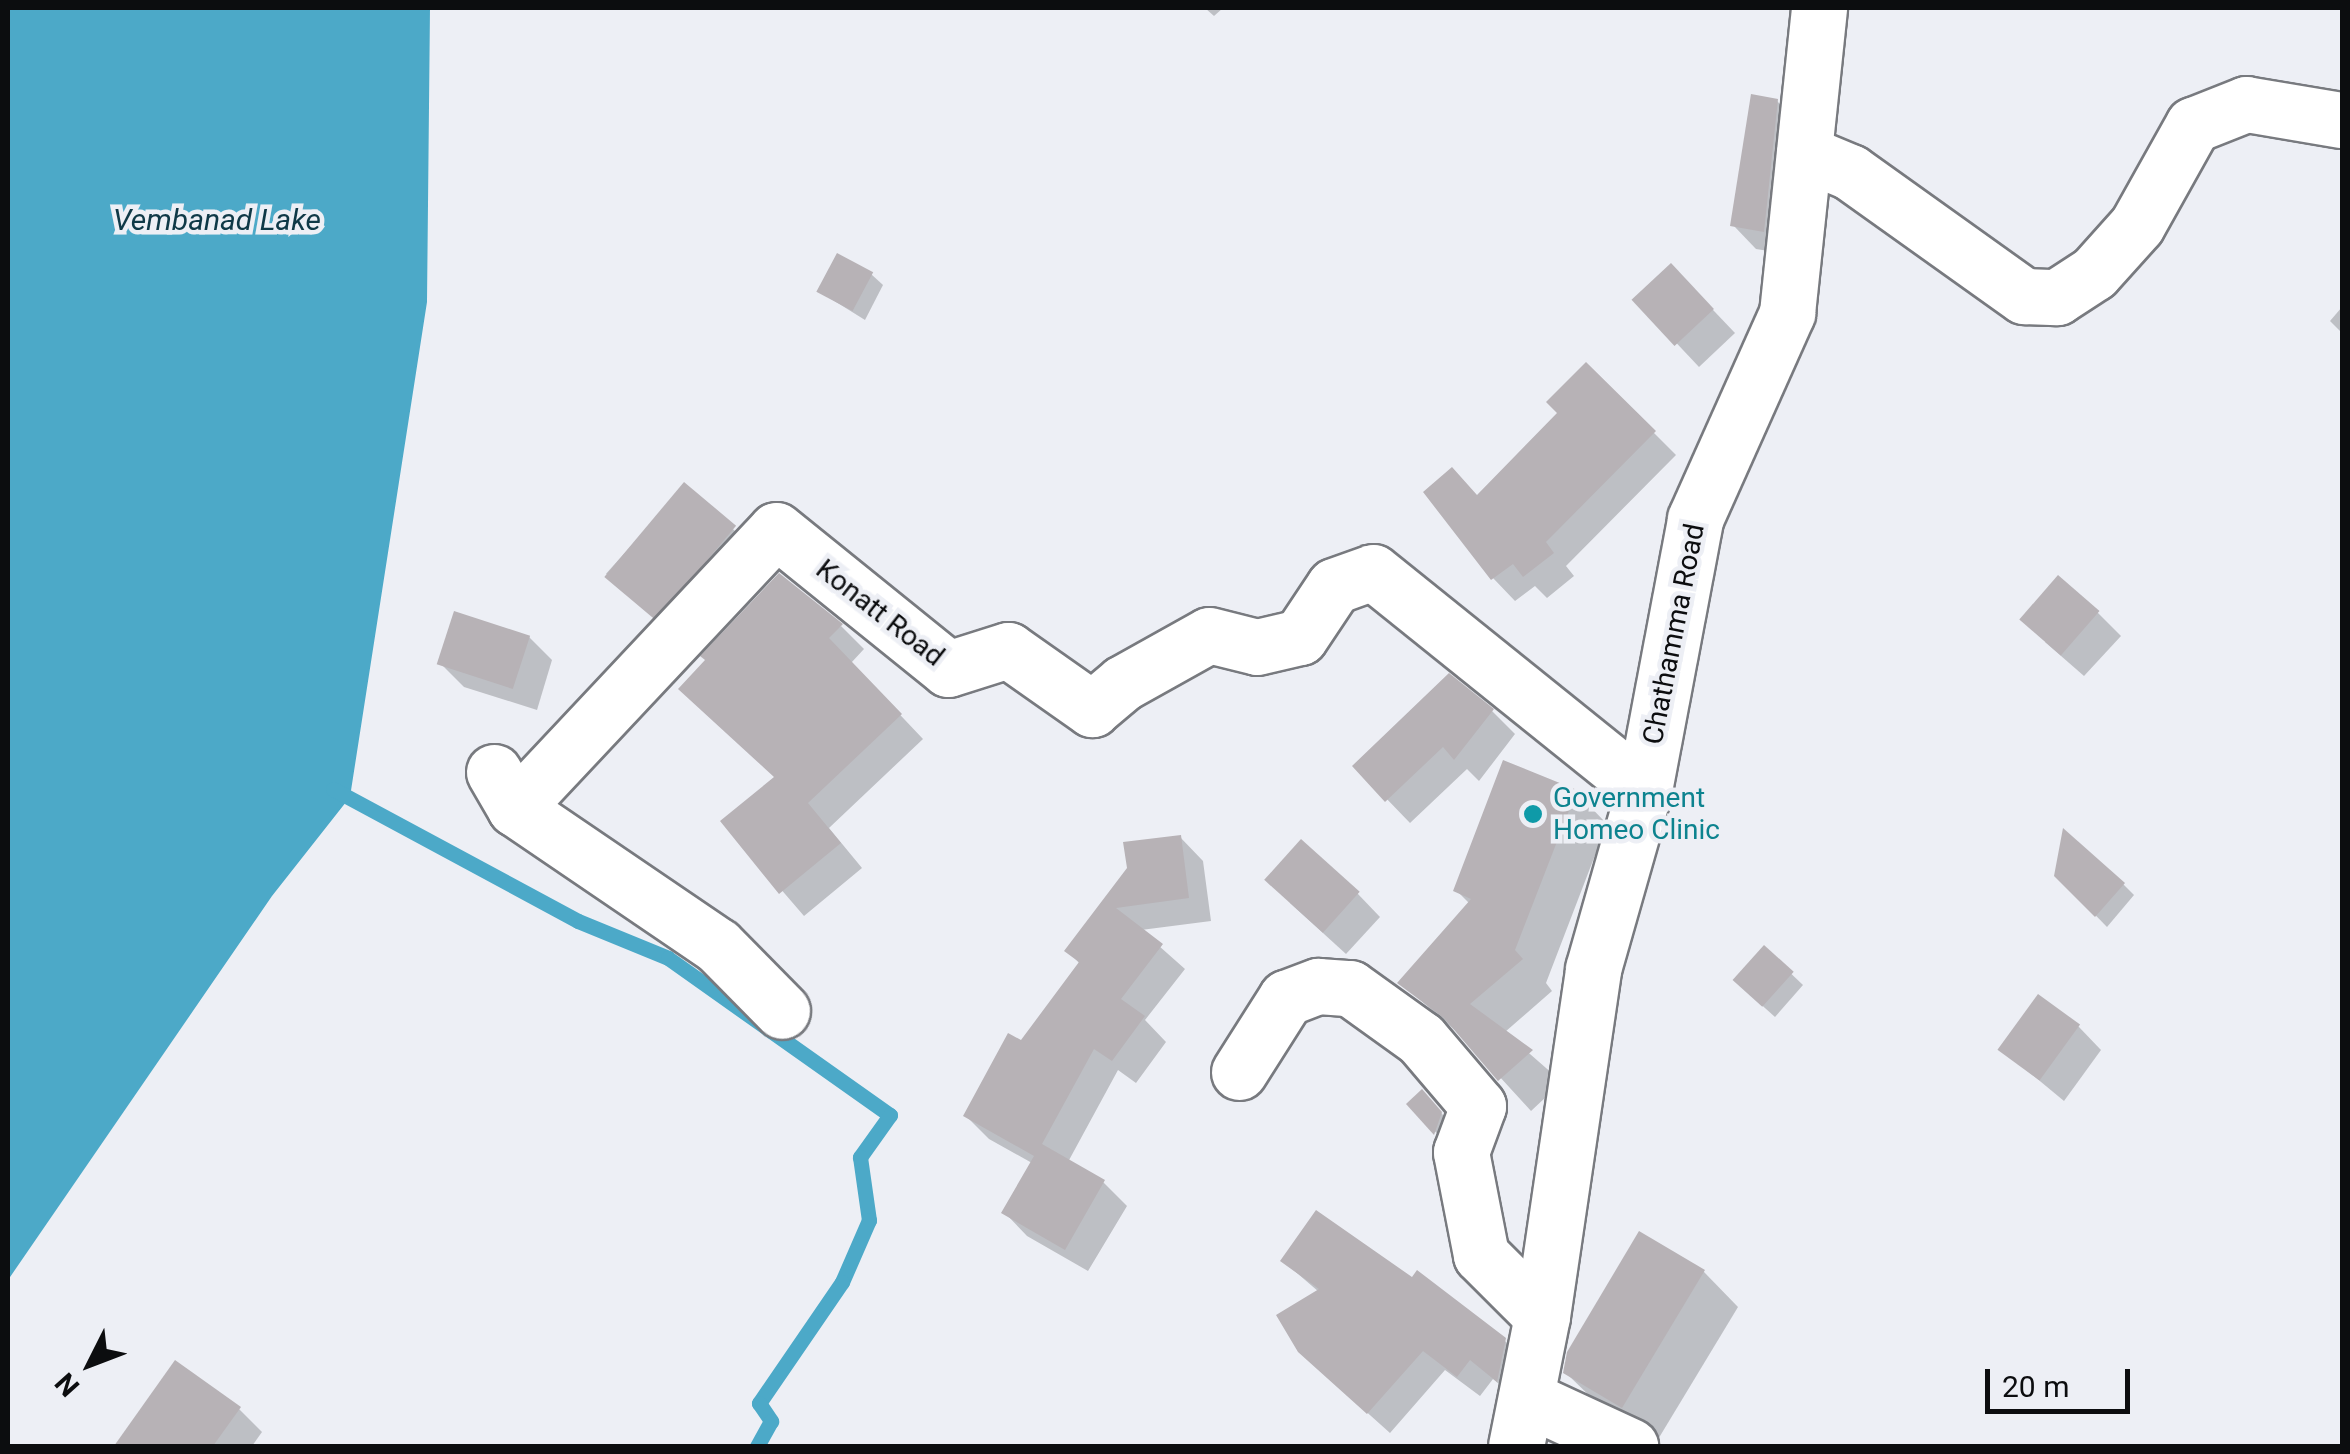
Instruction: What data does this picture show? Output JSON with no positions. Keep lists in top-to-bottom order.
{
  "streets": {
    "street": ["Konatt Road", "Chathamma Road"]
  },
  "crossings": [
    ["Konatt Road", "Chathamma Road"]
  ],
  "water": ["Vembanad Lake"],
  "places": ["Government Homeo Clinic"],
  "scale_bar": "20 m",
  "north": "bottom left"
}
